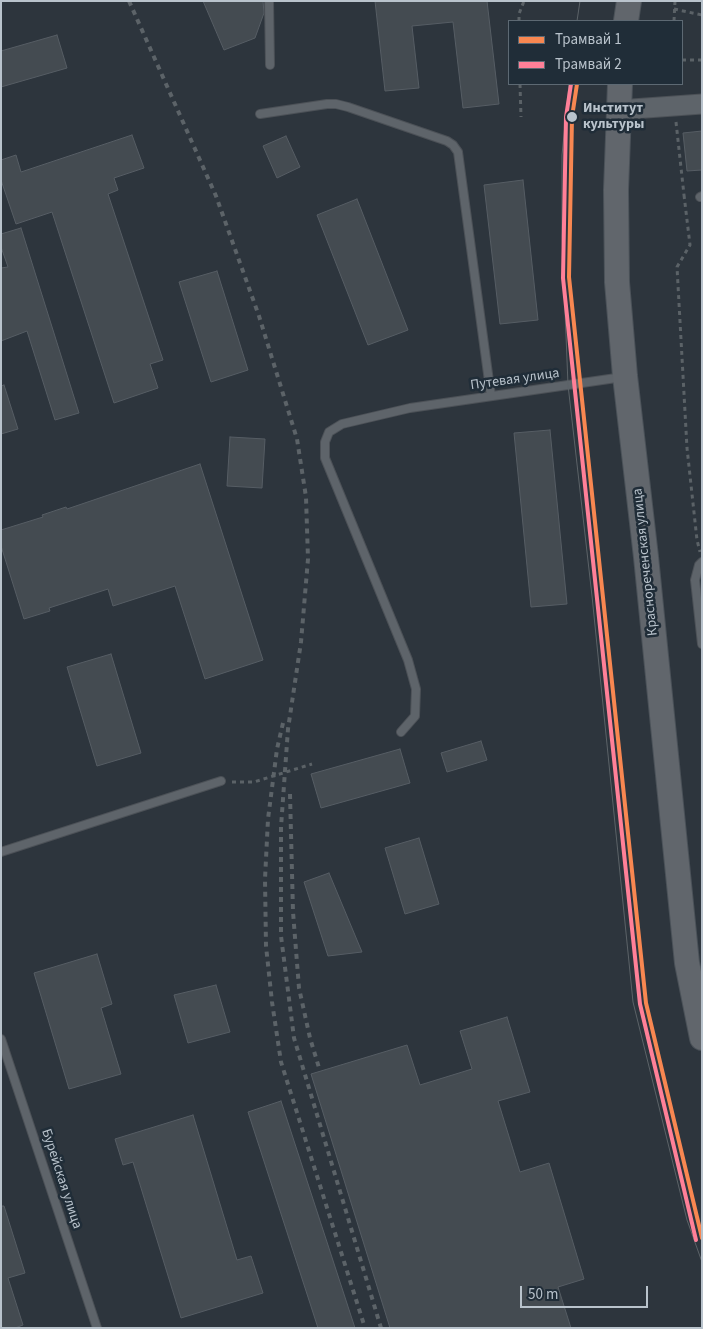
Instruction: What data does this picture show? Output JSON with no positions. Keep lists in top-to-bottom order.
{
  "streets": {
    "main road": ["Краснореченская улица"],
    "lane": ["Путевая улица", "Бурейская улица"]
  },
  "crossings": [
    ["Путевая улица", "Краснореченская улица"]
  ],
  "places": ["Институт культуры"],
  "lines": ["tram line 1", "tram line 2"],
  "legend": ["Трамвай 1", "Трамвай 2"],
  "scale_bar": "50 m"
}
